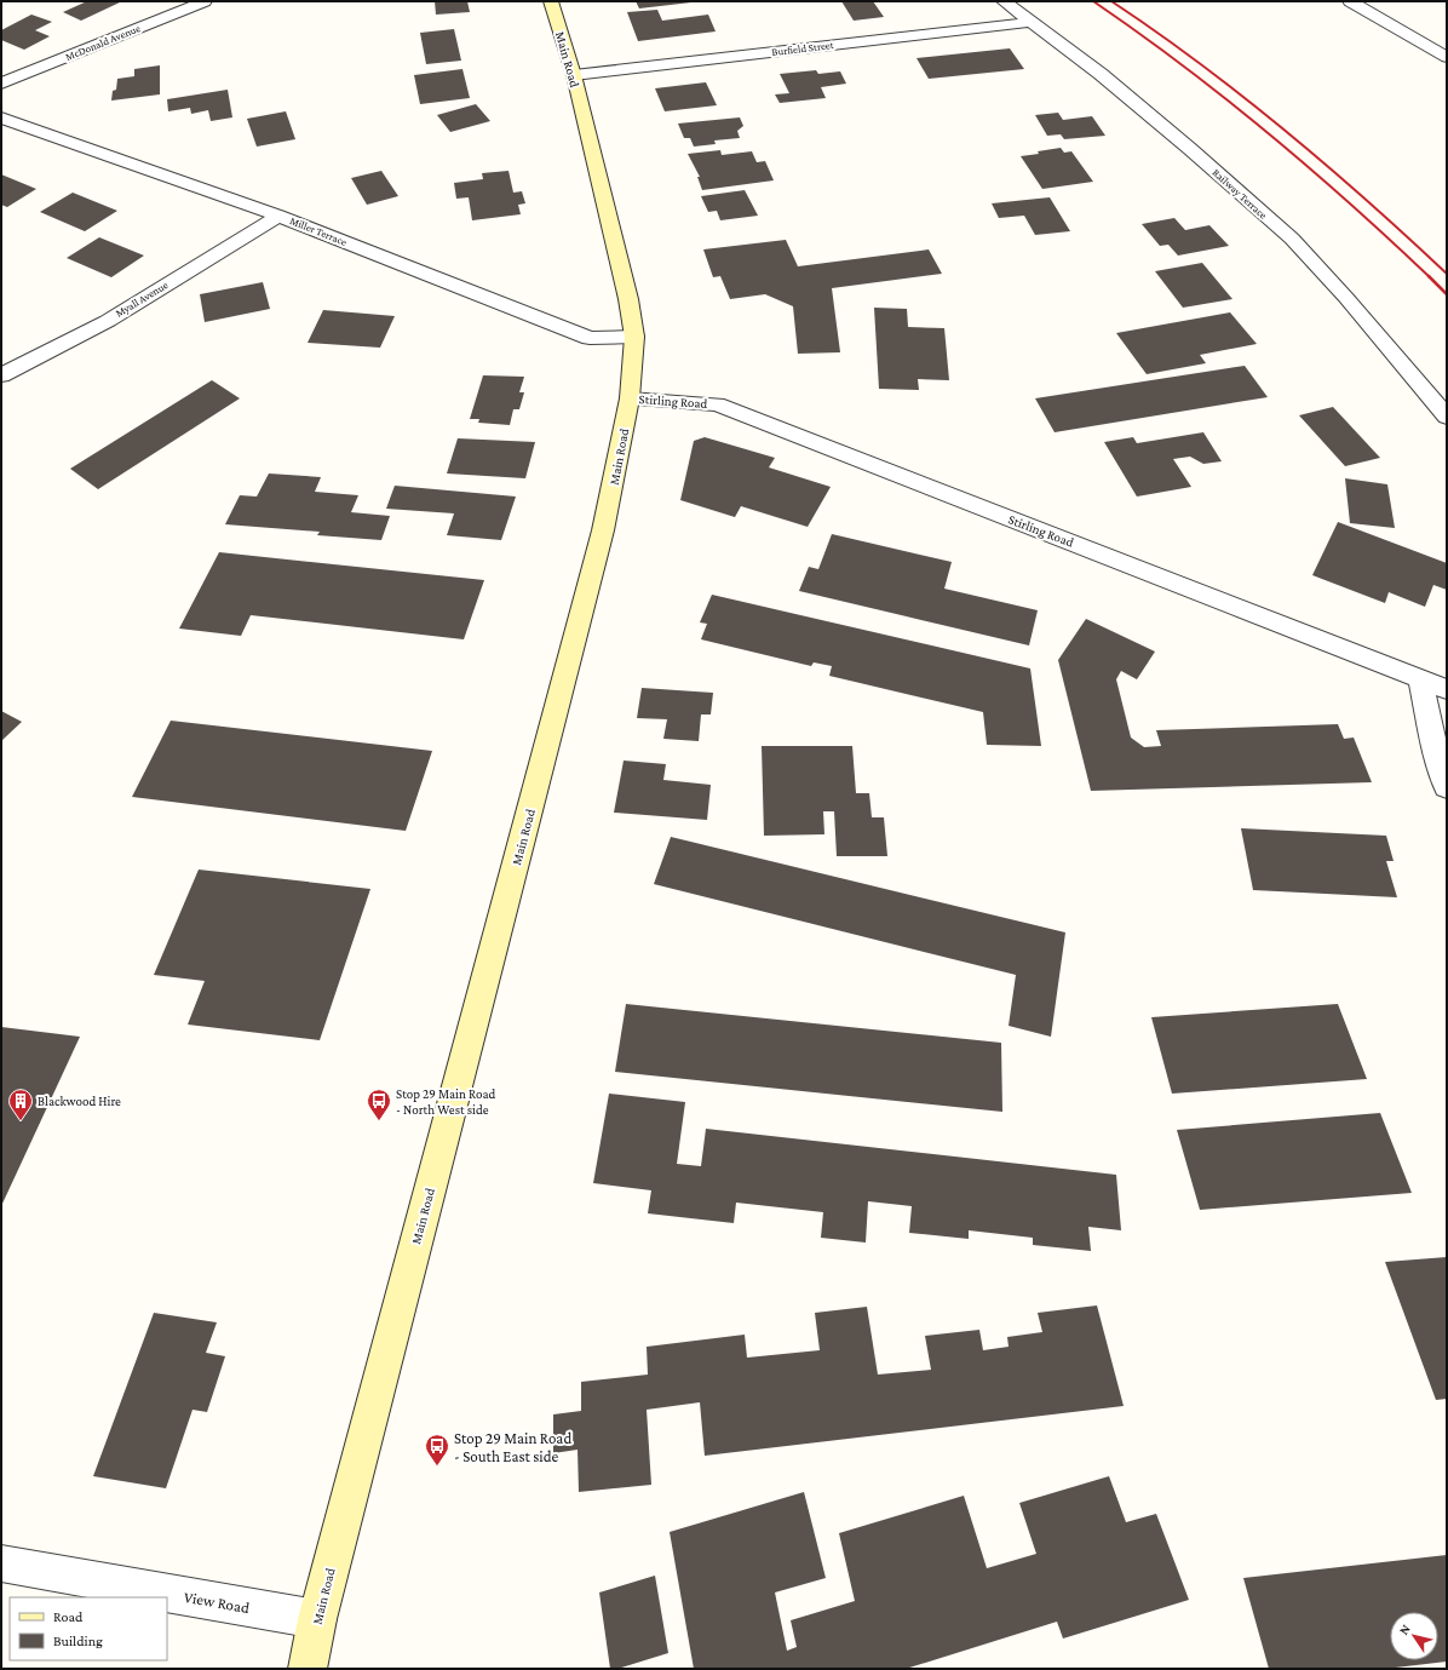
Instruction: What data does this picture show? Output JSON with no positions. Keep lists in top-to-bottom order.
{
  "streets": {
    "main road": ["Main Road"],
    "street": [
      "McDonald Avenue",
      "Burfield Street",
      "Railway Terrace",
      "Miller Terrace",
      "Myall Avenue",
      "Stirling Road",
      "View Road"
    ]
  },
  "crossings": [
    ["Burfield Street", "Main Road"],
    ["Burfield Street", "Railway Terrace"],
    ["Main Road", "Miller Terrace"],
    ["Main Road", "Stirling Road"],
    ["Main Road", "View Road"],
    ["Miller Terrace", "Myall Avenue"]
  ],
  "places": {
    "building": ["Blackwood Hire"],
    "bus stop": ["Stop 29 Main Road - North West side", "Stop 29 Main Road - South East side"]
  },
  "legend": ["Road", "Building"],
  "north": "top left"
}
